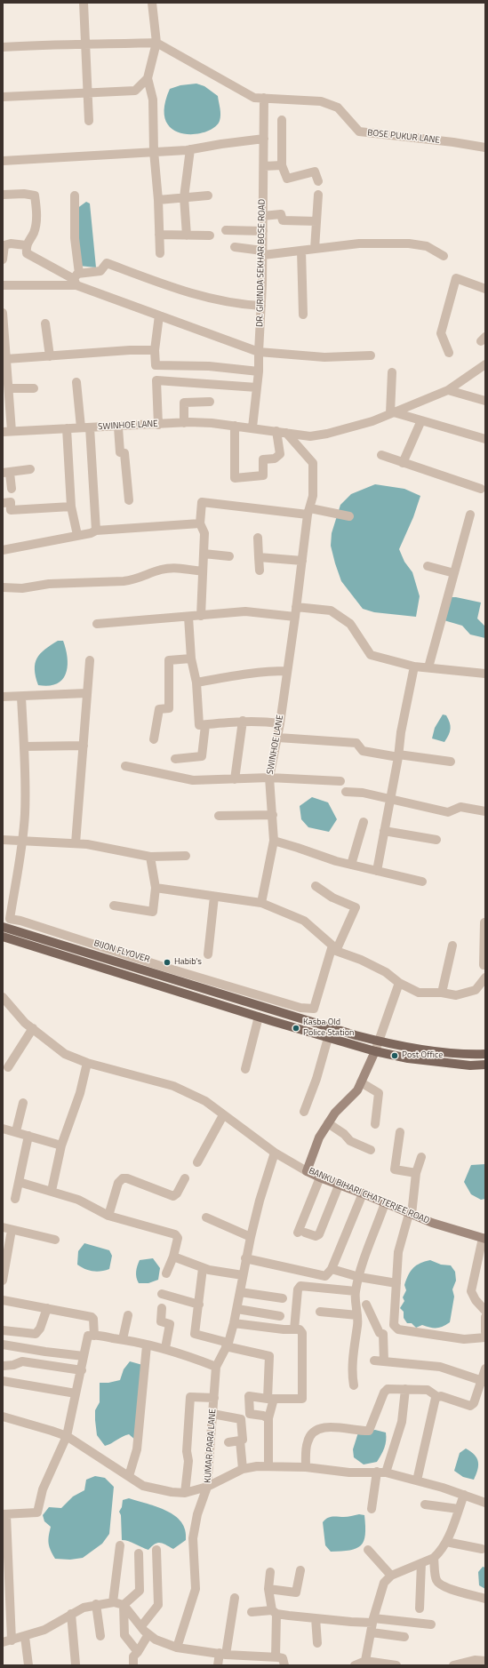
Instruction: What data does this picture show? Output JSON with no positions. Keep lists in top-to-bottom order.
{
  "streets": {
    "main road": ["BIJON FLYOVER", "BANKU BIHARI CHATTERJEE ROAD"],
    "street": [
      "BOSE PUKUR LANE",
      "DR. GIRINDA SEKHAR BOSE ROAD",
      "SWINHOE LANE",
      "KUMAR PARA LANE"
    ]
  },
  "crossings": [
    ["BOSE PUKUR LANE", "DR. GIRINDA SEKHAR BOSE ROAD"],
    ["DR. GIRINDA SEKHAR BOSE ROAD", "SWINHOE LANE"],
    ["BANKU BIHARI CHATTERJEE ROAD", "KUMAR PARA LANE"]
  ],
  "places": ["Habib's", "Kasba Old Police Station", "Post Office"]
}
